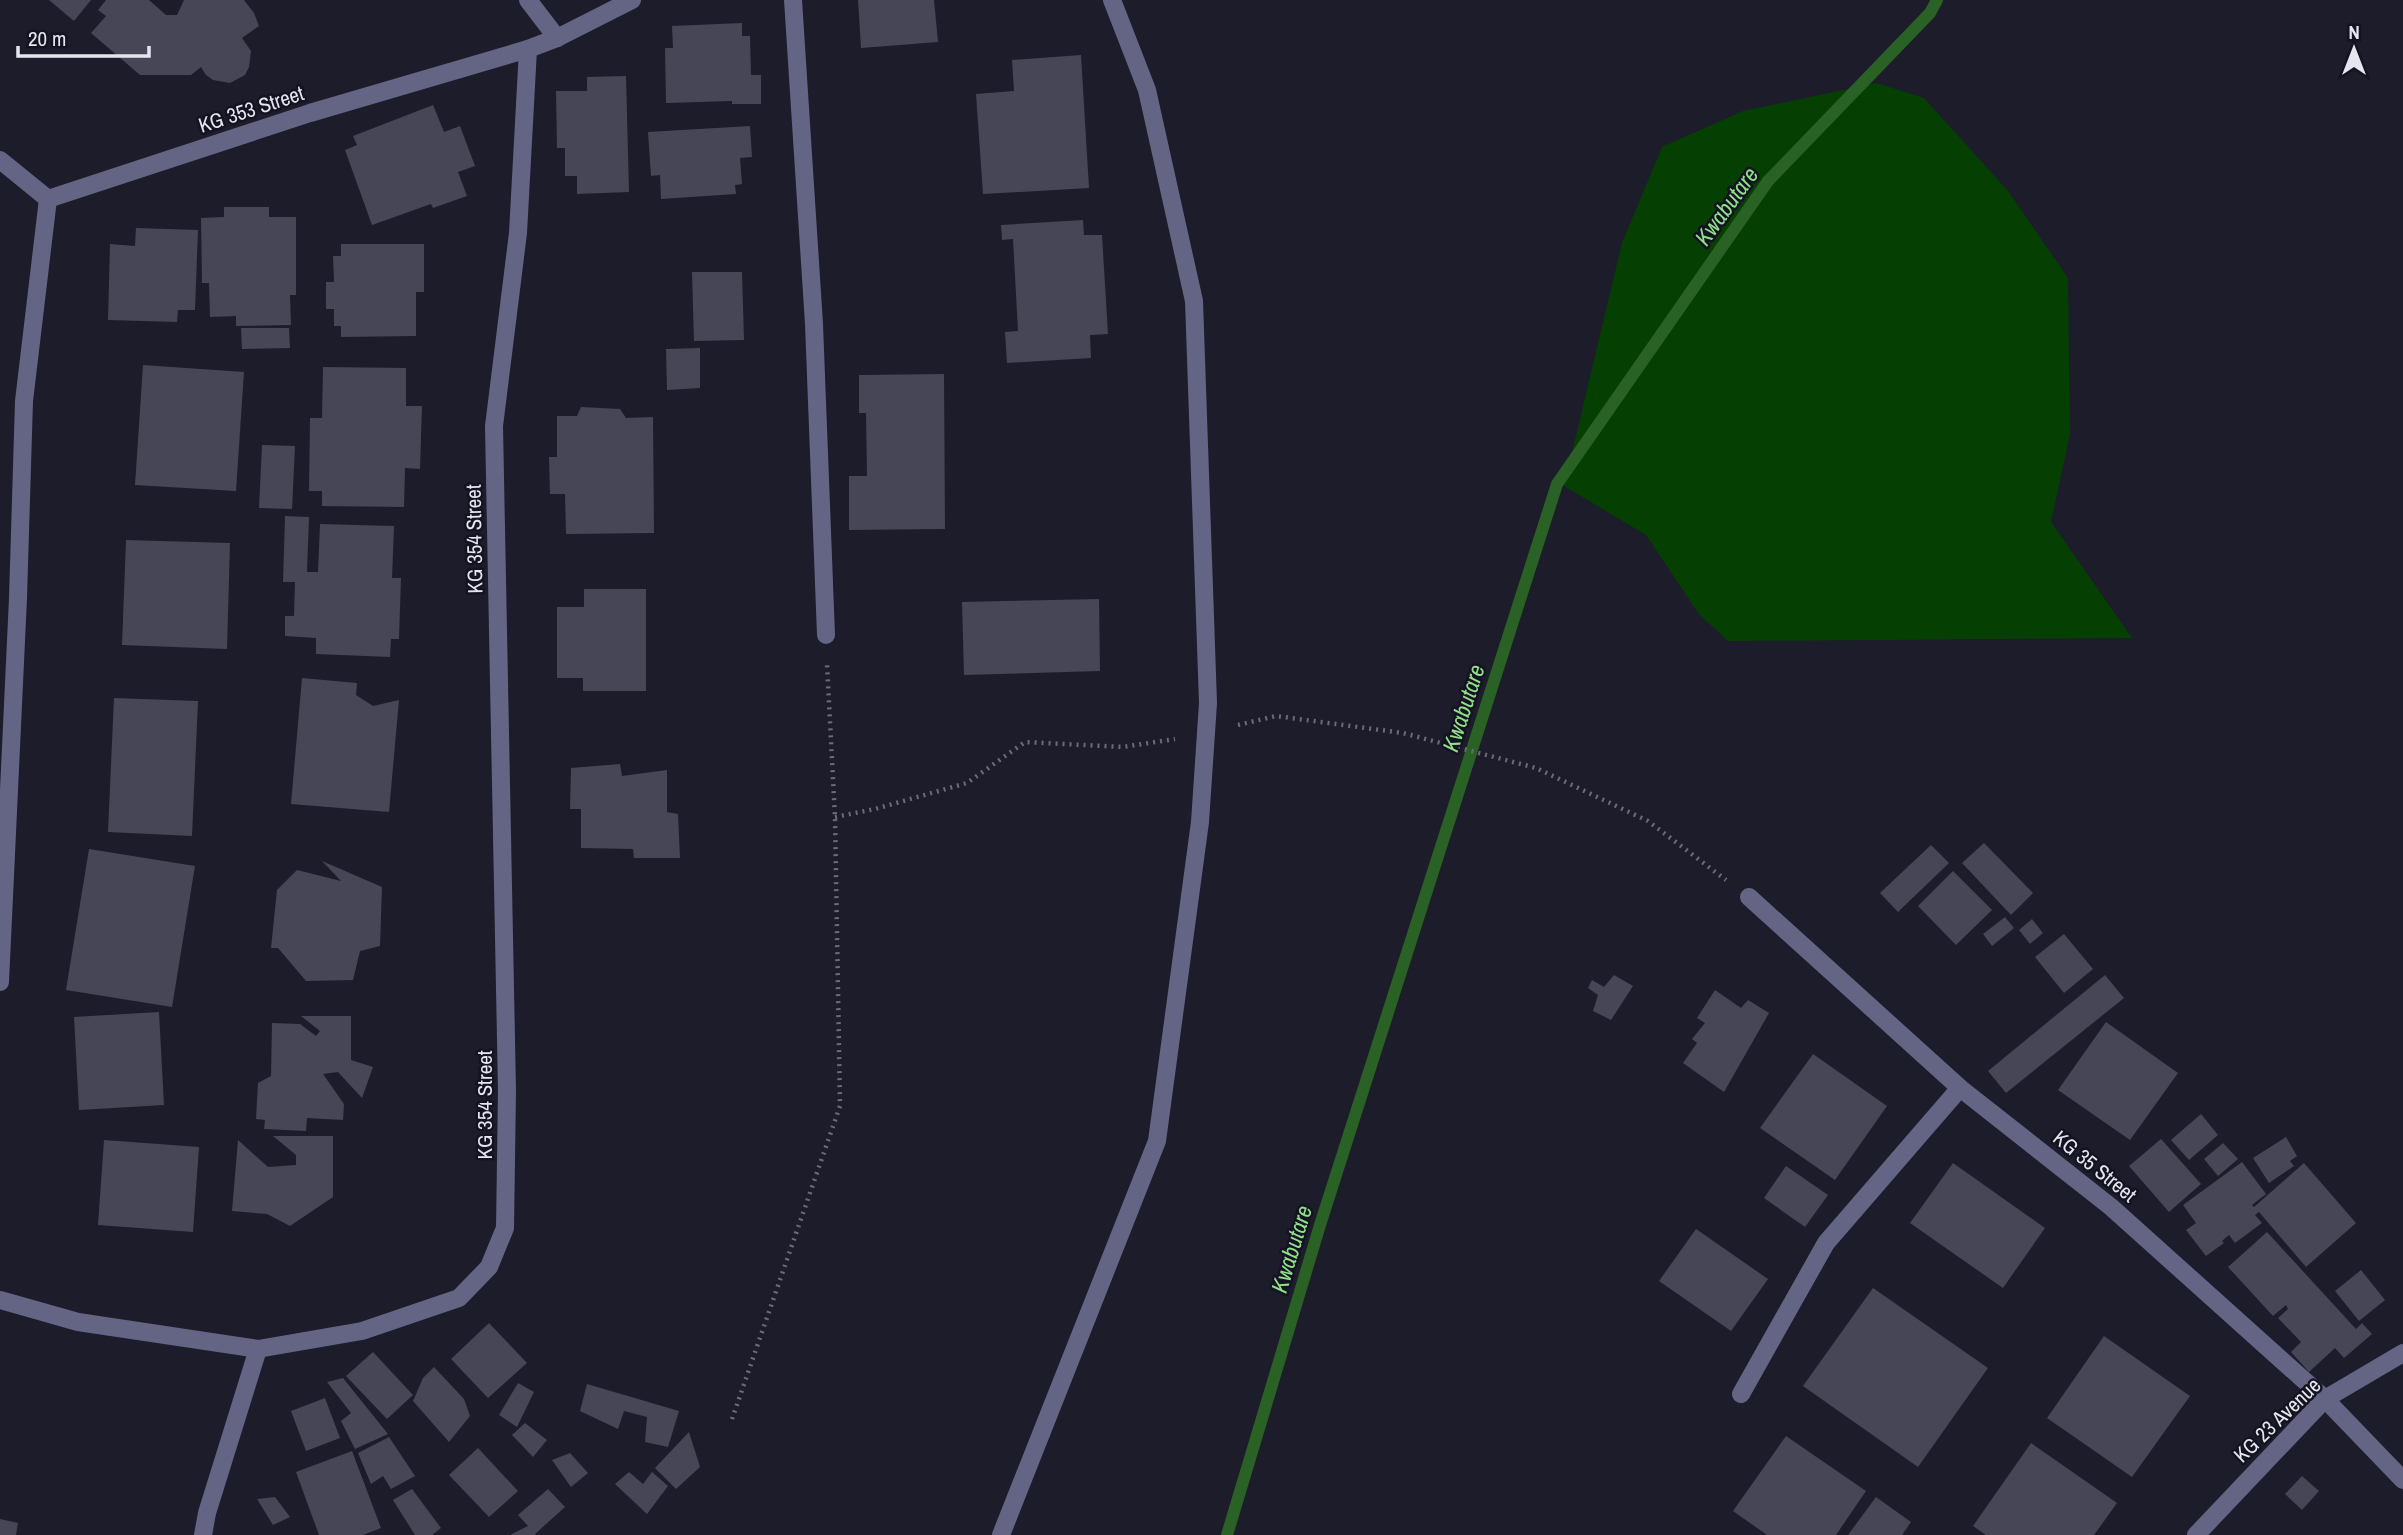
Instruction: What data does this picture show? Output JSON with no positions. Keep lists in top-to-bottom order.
{
  "streets": {
    "street": [
      "KG 353 Street",
      "KG 354 Street",
      "KG 35 Street",
      "KG 23 Avenue"
    ]
  },
  "crossings": [
    ["KG 353 Street", "KG 354 Street"],
    ["KG 35 Street", "KG 23 Avenue"]
  ],
  "water": ["Kwabutare"],
  "scale_bar": "20 m",
  "north": "top"
}
